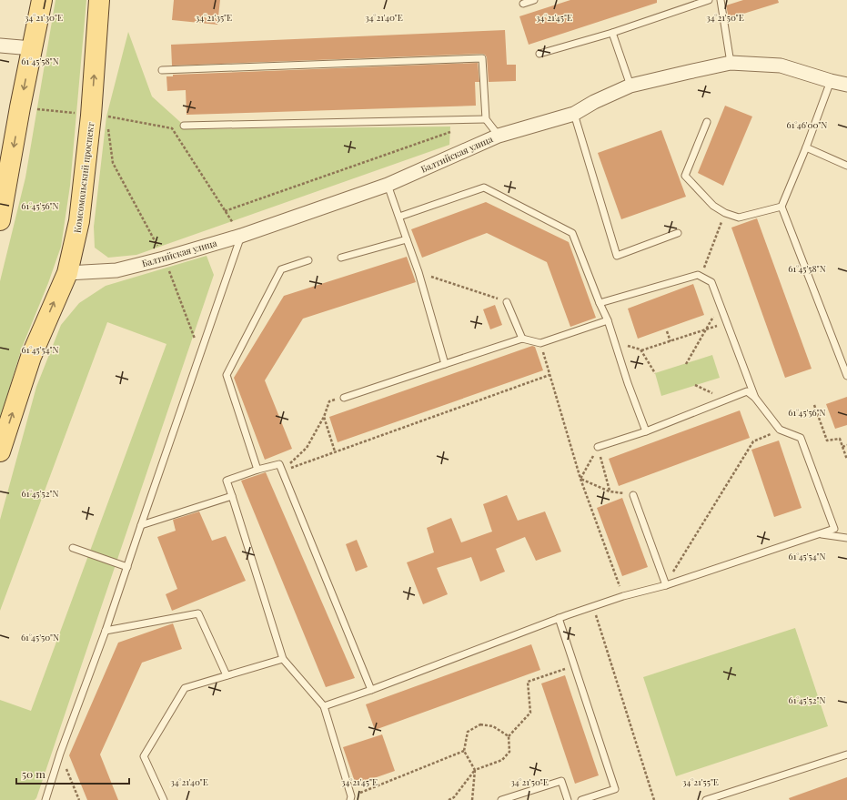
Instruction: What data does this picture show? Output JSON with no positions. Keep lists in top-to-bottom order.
{
  "streets": {
    "main road": ["Комсомольский проспект"],
    "street": ["Балтийская улица"]
  },
  "crossings": [
    ["Балтийская улица", "Комсомольский проспект"]
  ],
  "scale_bar": "50 m",
  "coordinates": [
    "34°21'35\"E",
    "34°21'45\"E",
    "34°21'50\"E",
    "34°21'30\"E",
    "34°21'40\"E",
    "61°45'58\"N",
    "61°46'00\"N",
    "61°45'56\"N",
    "61°45'54\"N",
    "61°45'52\"N",
    "61°45'50\"N",
    "34°21'55\"E"
  ]
}
